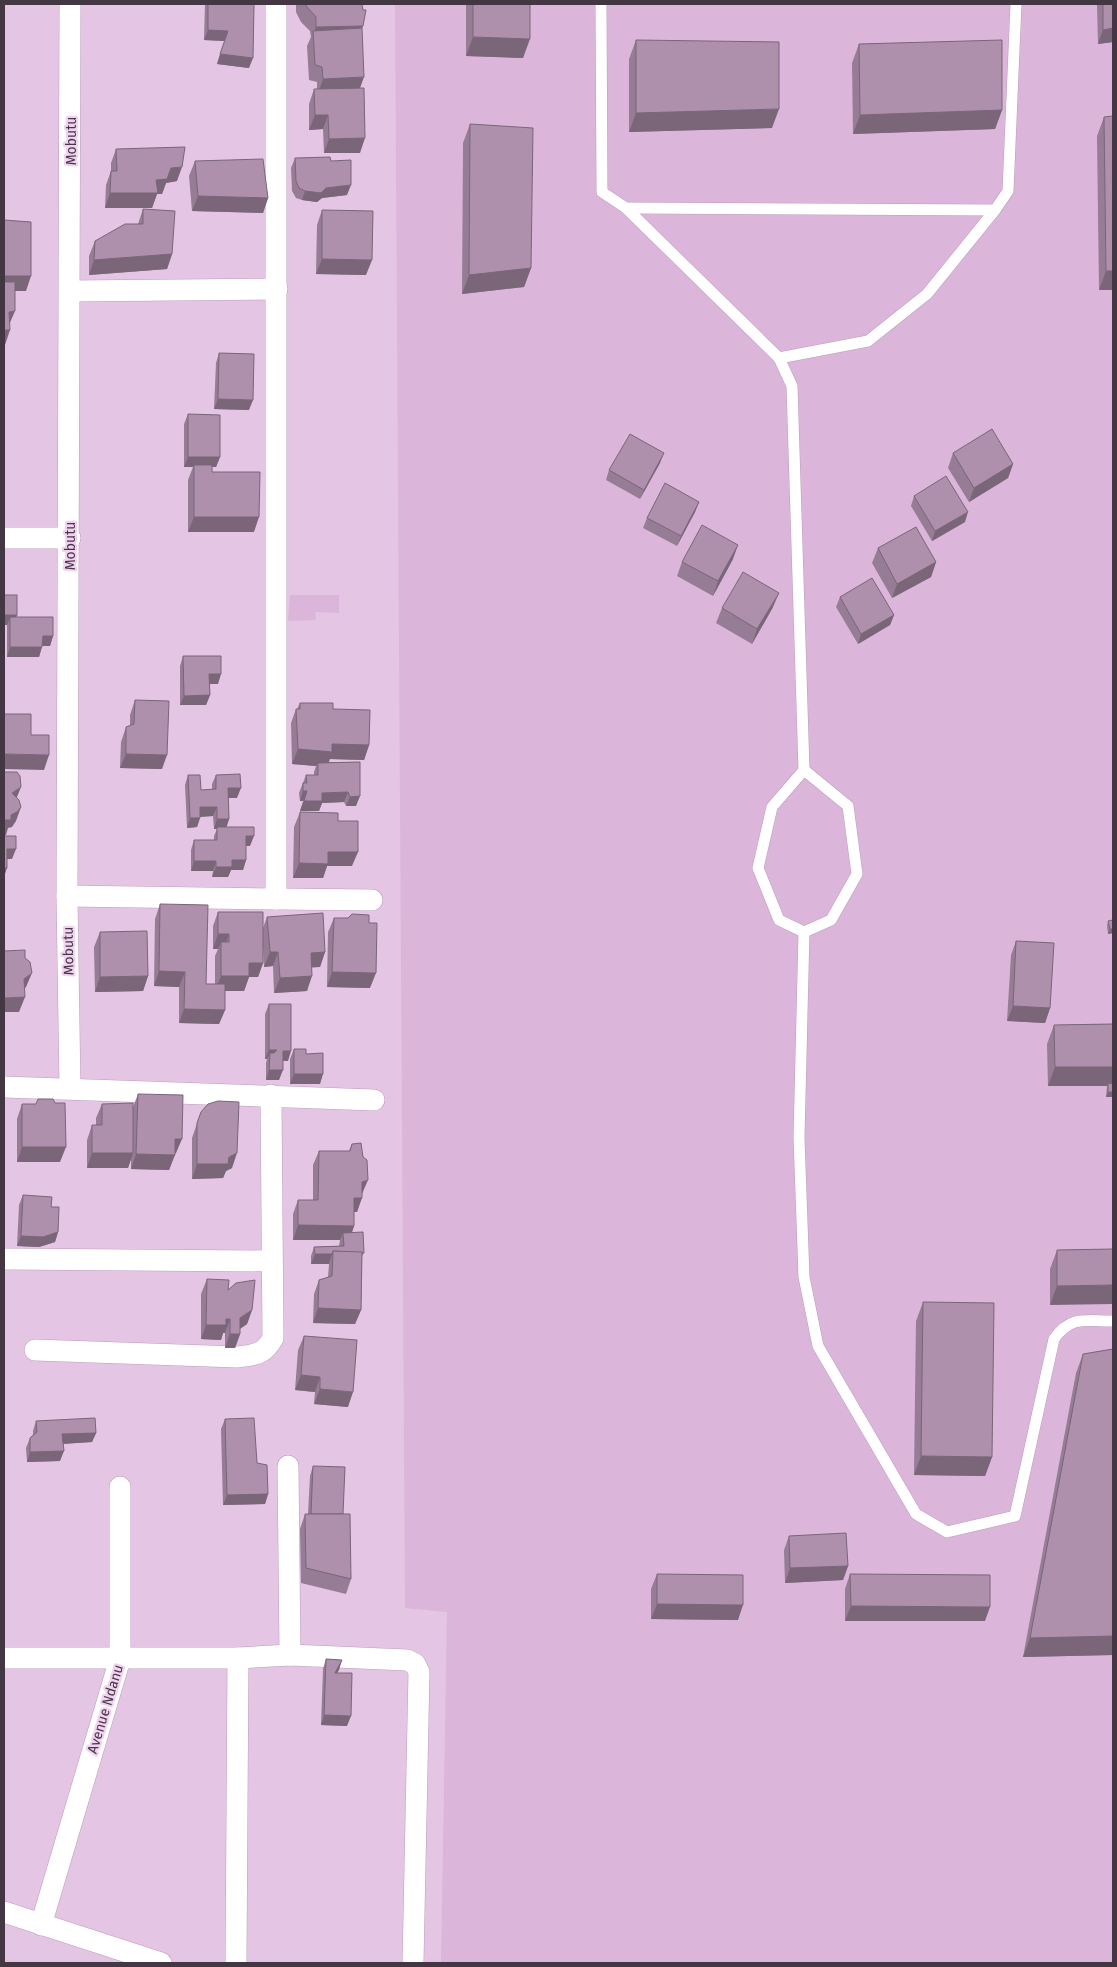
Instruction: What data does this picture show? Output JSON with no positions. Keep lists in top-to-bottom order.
{
  "streets": {
    "street": ["Mobutu", "Avenue Ndanu"]
  }
}
